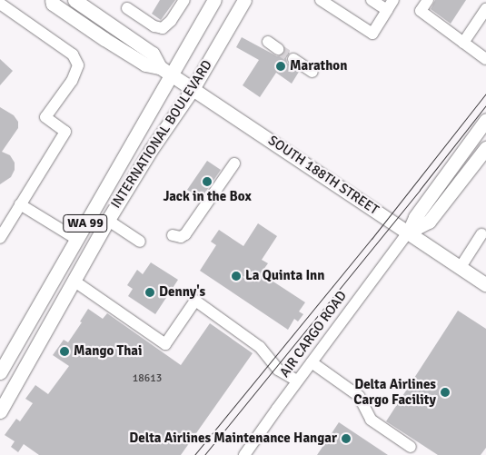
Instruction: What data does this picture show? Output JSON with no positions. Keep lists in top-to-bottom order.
{
  "streets": {
    "main road": ["INTERNATIONAL BOULEVARD", "SOUTH 188TH STREET", "WA 99"],
    "street": ["AIR CARGO ROAD"]
  },
  "crossings": [
    ["INTERNATIONAL BOULEVARD", "SOUTH 188TH STREET"],
    ["SOUTH 188TH STREET", "AIR CARGO ROAD"]
  ],
  "places": [
    "Marathon",
    "Jack in the Box",
    "La Quinta Inn",
    "Denny's",
    "Mango Thai",
    "Delta Airlines Cargo Facility",
    "Delta Airlines Maintenance Hangar"
  ],
  "house_numbers": ["18613"]
}
